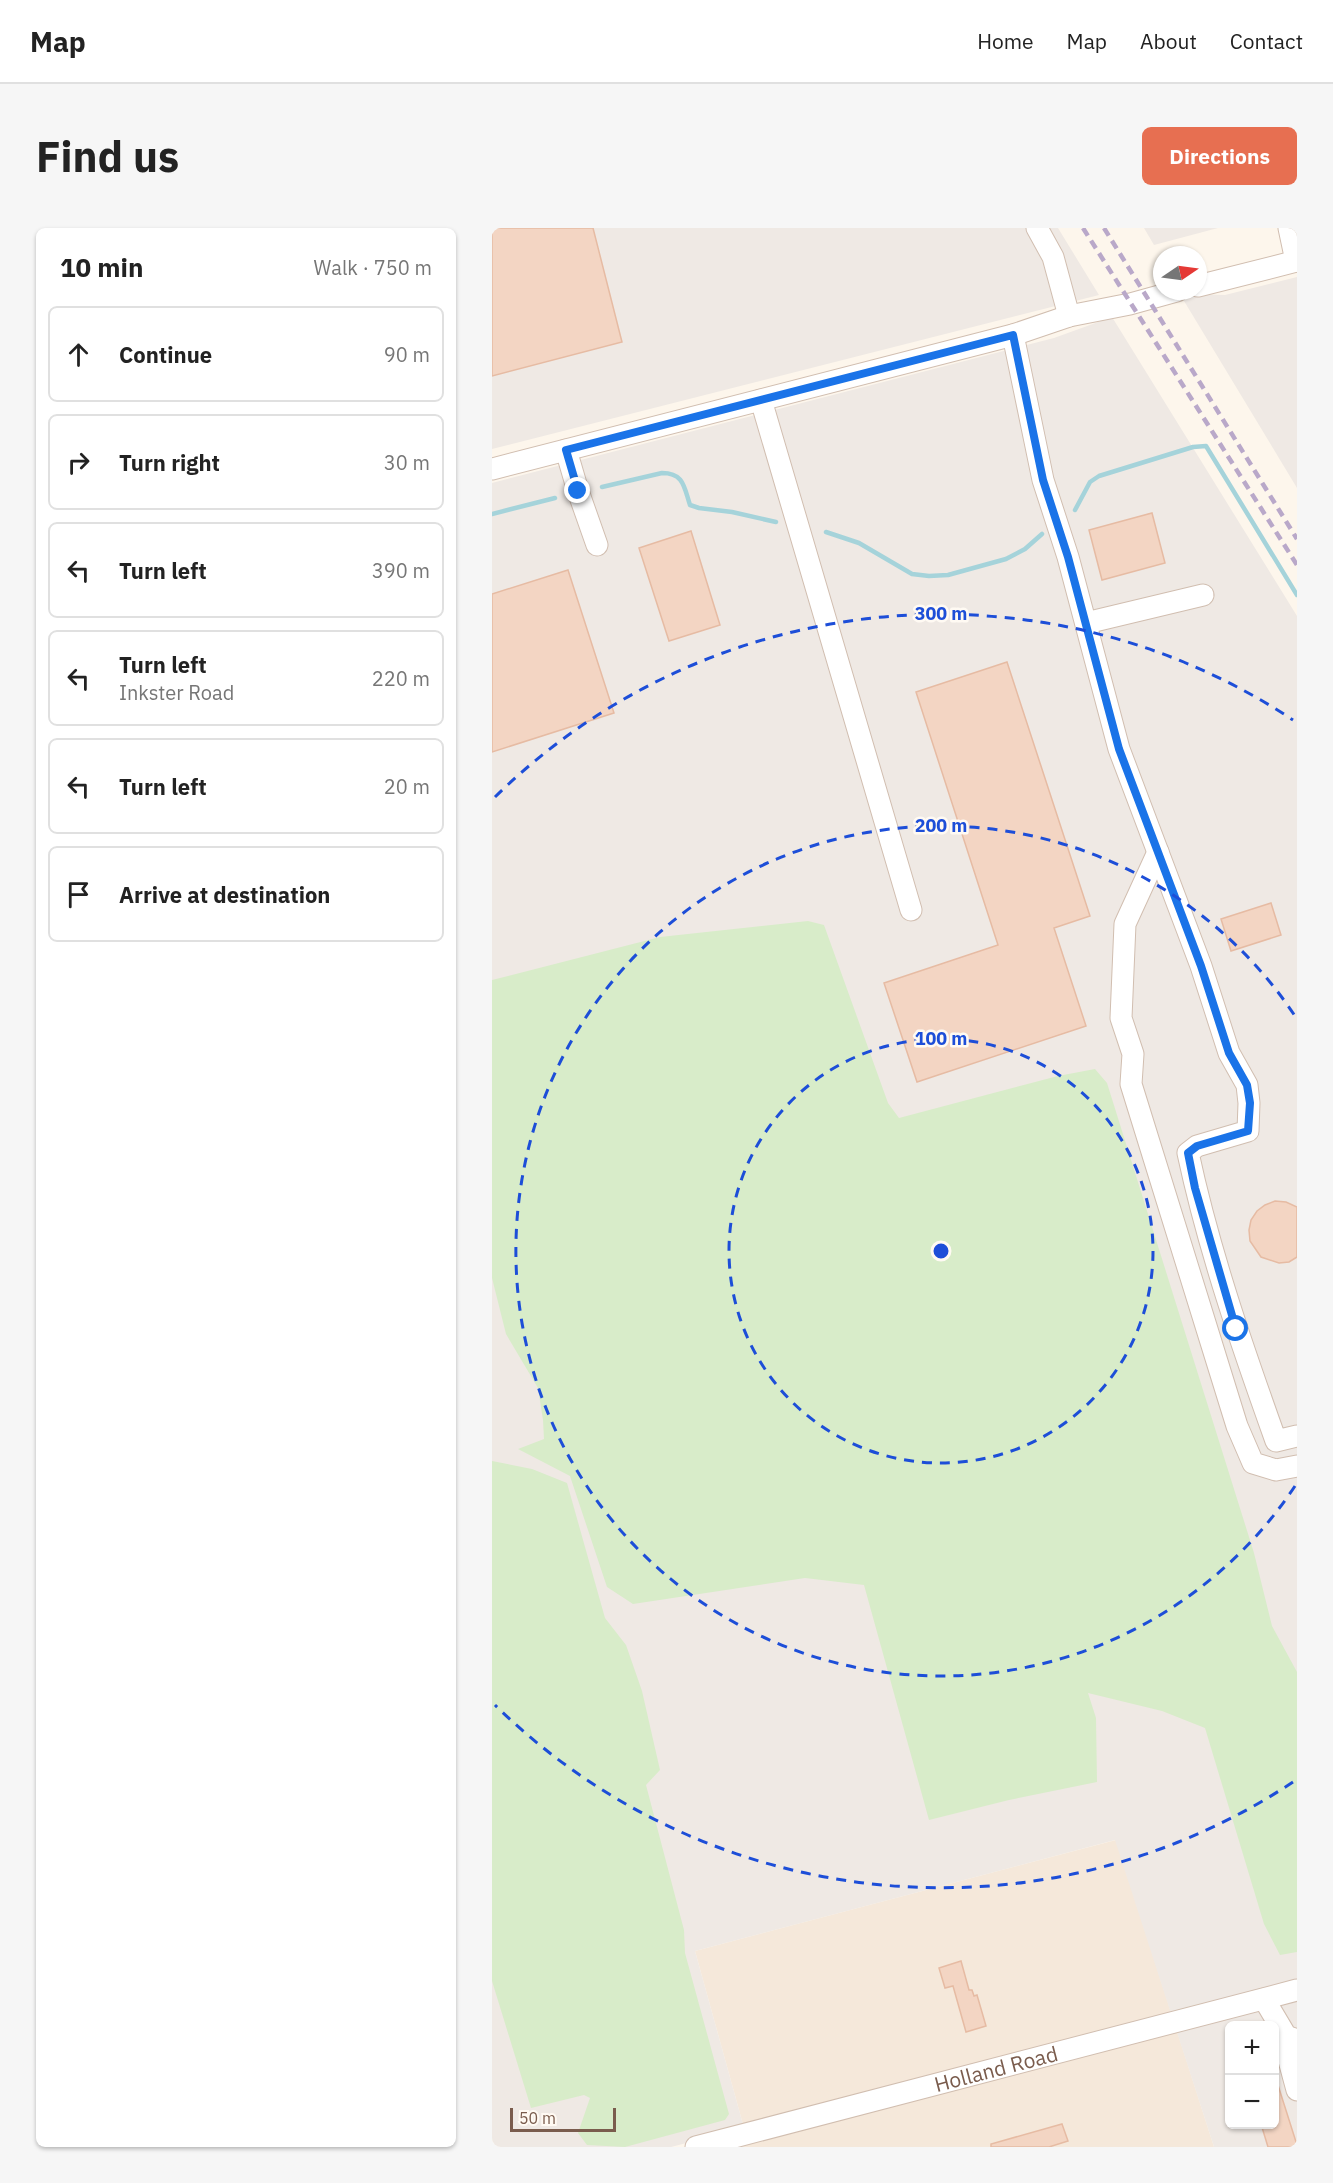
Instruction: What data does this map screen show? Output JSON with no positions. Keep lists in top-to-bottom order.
{
  "streets": {
    "street": ["Holland Road"]
  },
  "scale_bar": "50 m",
  "north": "right",
  "page": {
    "header": "Map",
    "nav": [
      "Home",
      "Map",
      "About",
      "Contact"
    ],
    "buttons": "Directions",
    "title": "Find us",
    "heading": ["10 min", "Walk · 750 m"],
    "list": [
      ["Continue", "90 m"],
      ["Turn right", "30 m"],
      ["Turn left", "390 m"],
      ["Turn left", "Inkster Road", "220 m"],
      ["Turn left", "20 m"],
      "Arrive at destination"
    ],
    "map_buttons": ["+", "−"],
    "scale": "50 m"
  },
  "rings": ["300 m", "200 m", "100 m"]
}
